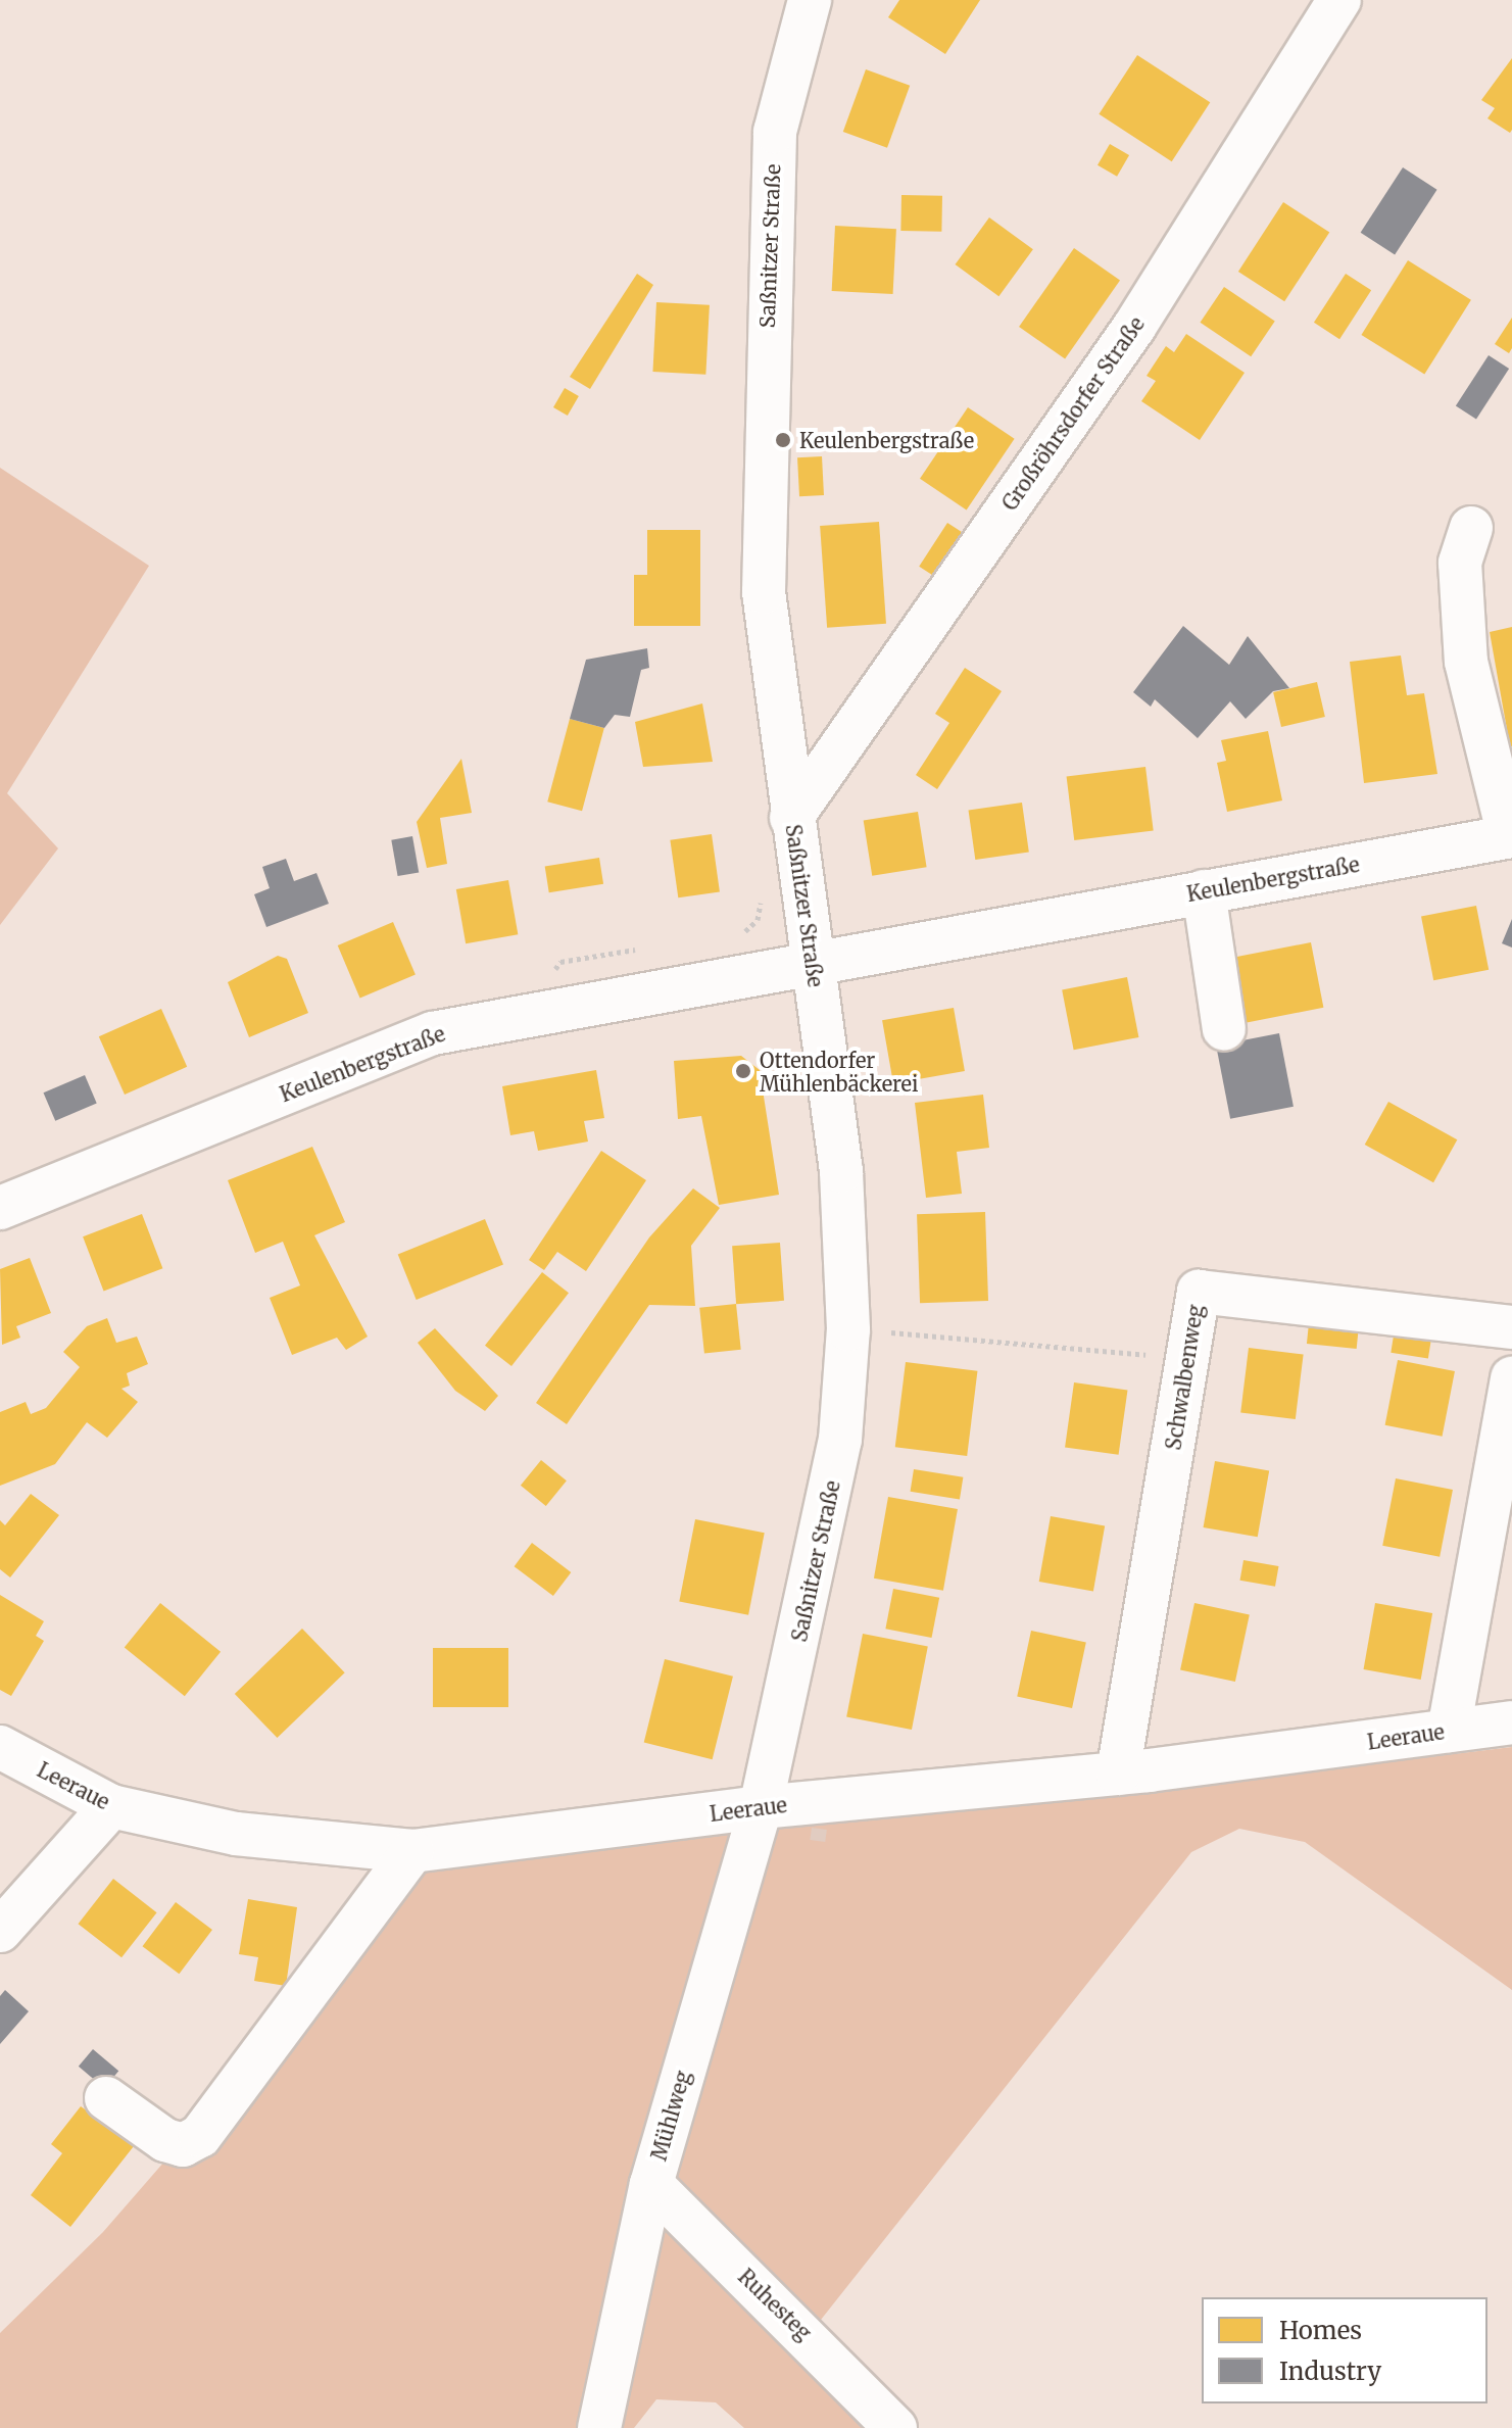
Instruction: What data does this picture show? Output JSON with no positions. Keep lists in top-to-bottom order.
{
  "streets": {
    "street": [
      "Saßnitzer Straße",
      "Großröhrsdorfer Straße",
      "Keulenbergstraße",
      "Schwalbenweg",
      "Leeraue",
      "Mühlweg",
      "Ruhesteg"
    ]
  },
  "crossings": [
    ["Saßnitzer Straße", "Großröhrsdorfer Straße"],
    ["Saßnitzer Straße", "Keulenbergstraße"],
    ["Saßnitzer Straße", "Leeraue"],
    ["Saßnitzer Straße", "Mühlweg"],
    ["Schwalbenweg", "Leeraue"],
    ["Leeraue", "Mühlweg"],
    ["Mühlweg", "Ruhesteg"]
  ],
  "places": ["Keulenbergstraße", "Ottendorfer Mühlenbäckerei"],
  "legend": ["Homes", "Industry"]
}
